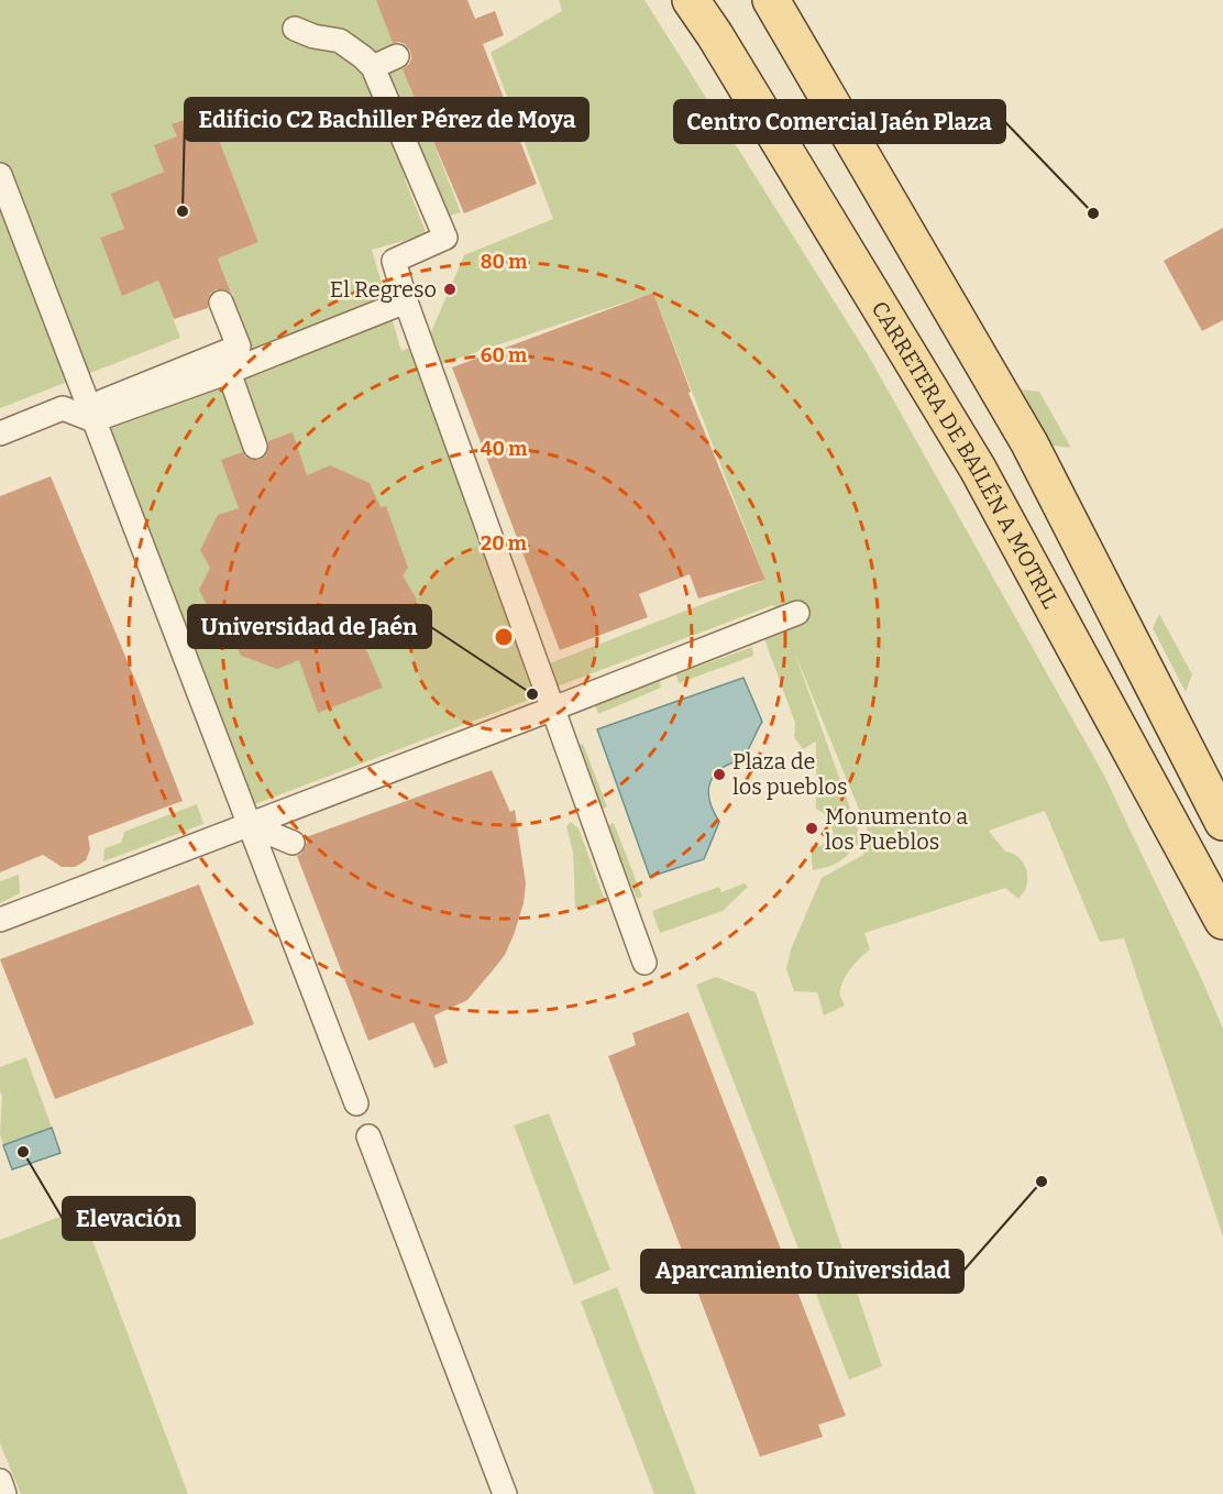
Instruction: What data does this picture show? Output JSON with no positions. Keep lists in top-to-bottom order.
{
  "streets": {
    "main road": ["CARRETERA DE BAILÉN A MOTRIL"]
  },
  "places": [
    "Edificio C2 Bachiller Pérez de Moya",
    "Centro Comercial Jaén Plaza",
    "El Regreso",
    "Universidad de Jaén",
    "Plaza de los pueblos",
    "Monumento a los Pueblos",
    "Elevación",
    "Aparcamiento Universidad"
  ],
  "rings": [
    "80 m",
    "60 m",
    "40 m",
    "20 m"
  ]
}
